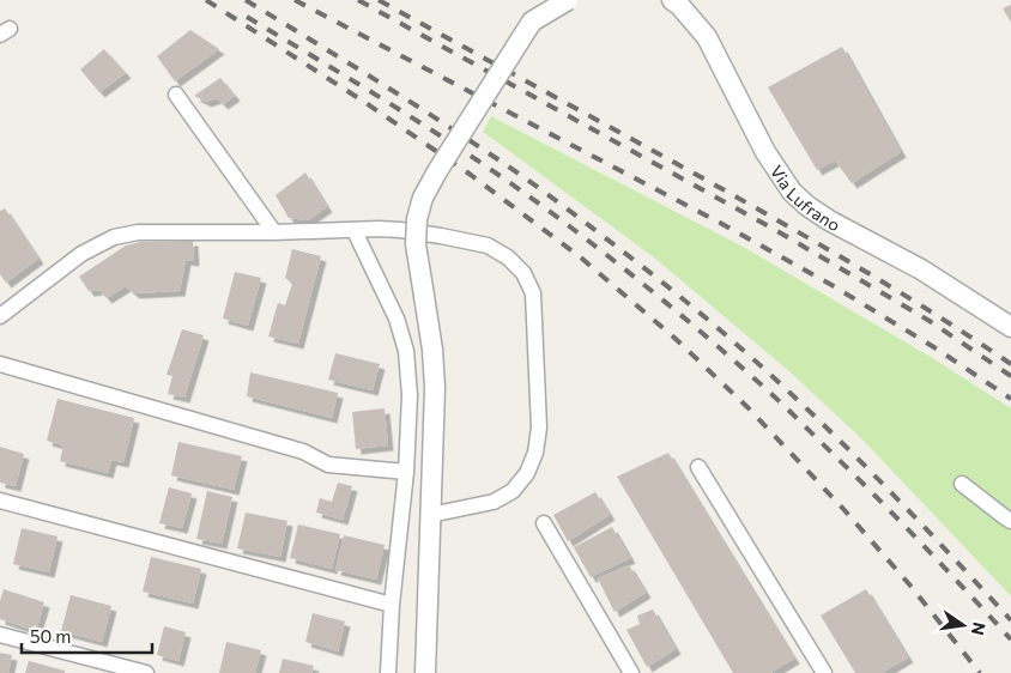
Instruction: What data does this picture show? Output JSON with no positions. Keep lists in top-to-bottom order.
{
  "streets": {
    "street": ["Via Lufrano"]
  },
  "scale_bar": "50 m",
  "north": "right"
}
